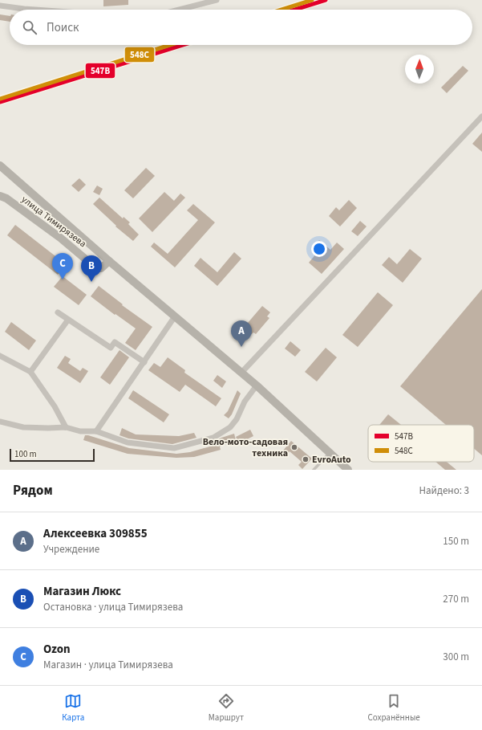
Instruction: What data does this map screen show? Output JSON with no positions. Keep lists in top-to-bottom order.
{
  "streets": {
    "main road": ["улица Тимирязева"]
  },
  "places": ["Вело-мото-садовая техника", "EvroAuto"],
  "lines": ["transit line 547В", "transit line 548С"],
  "legend": ["547В", "548С"],
  "scale_bar": "100 m",
  "north": "top",
  "page": {
    "search": "Поиск",
    "pins": ["C", "B", "A"],
    "scale": "100 m",
    "heading": ["Рядом", "Найдено: 3"],
    "list": [
      {
        "mark": "A",
        "name": "Алексеевка 309855",
        "note": "Учреждение",
        "value": "150 m"
      },
      {
        "mark": "B",
        "name": "Магазин Люкс",
        "note": "Остановка · улица Тимирязева",
        "value": "270 m"
      },
      {
        "mark": "C",
        "name": "Ozon",
        "note": "Магазин · улица Тимирязева",
        "value": "300 m"
      }
    ],
    "nav": ["Карта", "Маршрут", "Сохранённые"]
  }
}
